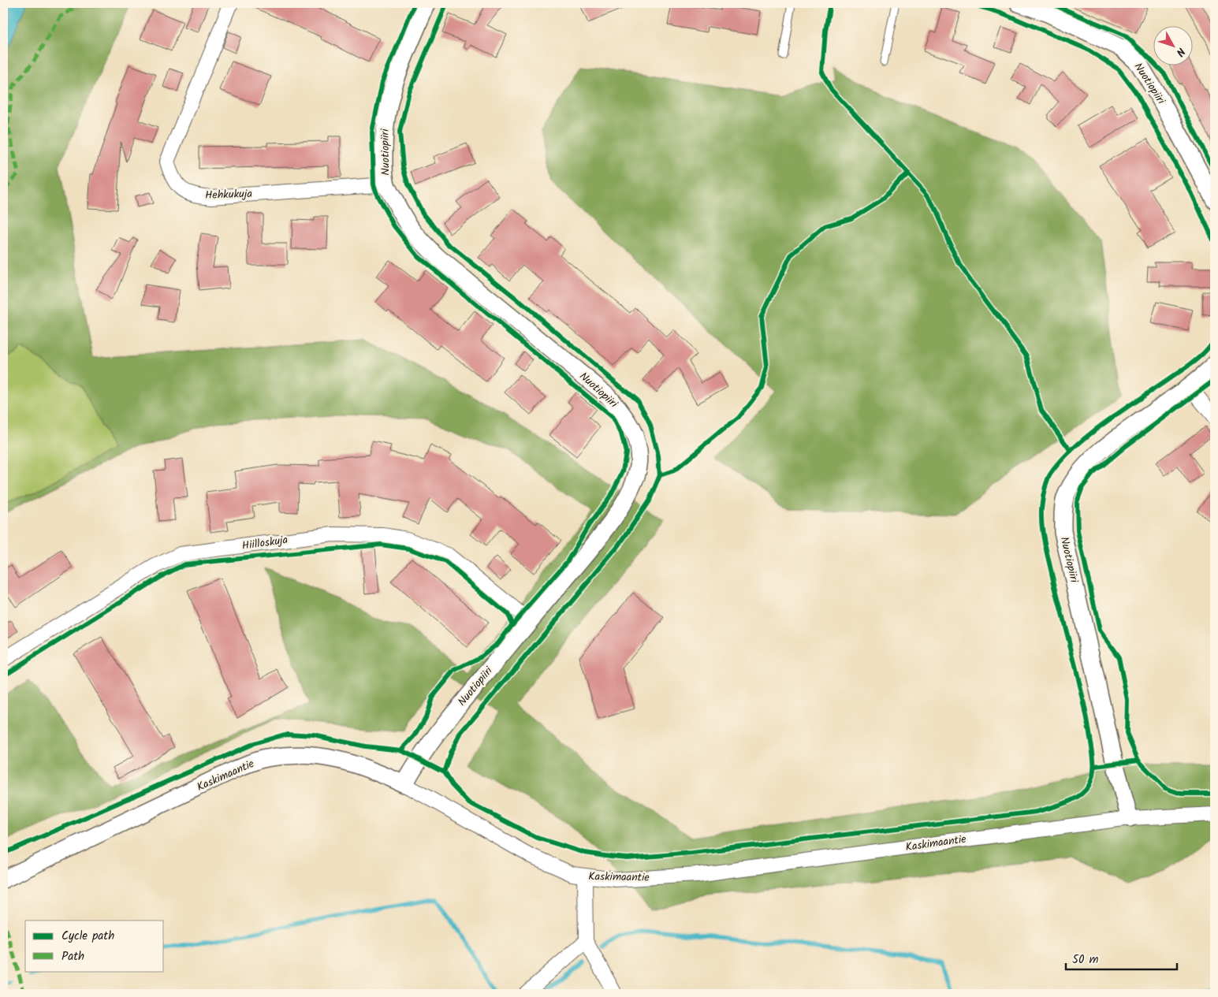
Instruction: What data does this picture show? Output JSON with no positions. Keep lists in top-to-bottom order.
{
  "streets": {
    "street": [
      "Nuotiopiiri",
      "Hehkukuja",
      "Hiilloskuja",
      "Kaskimaantie"
    ]
  },
  "crossings": [
    ["Nuotiopiiri", "Hehkukuja"],
    ["Nuotiopiiri", "Hiilloskuja"],
    ["Nuotiopiiri", "Kaskimaantie"]
  ],
  "legend": ["Cycle path", "Path"],
  "scale_bar": "50 m",
  "north": "bottom right"
}
